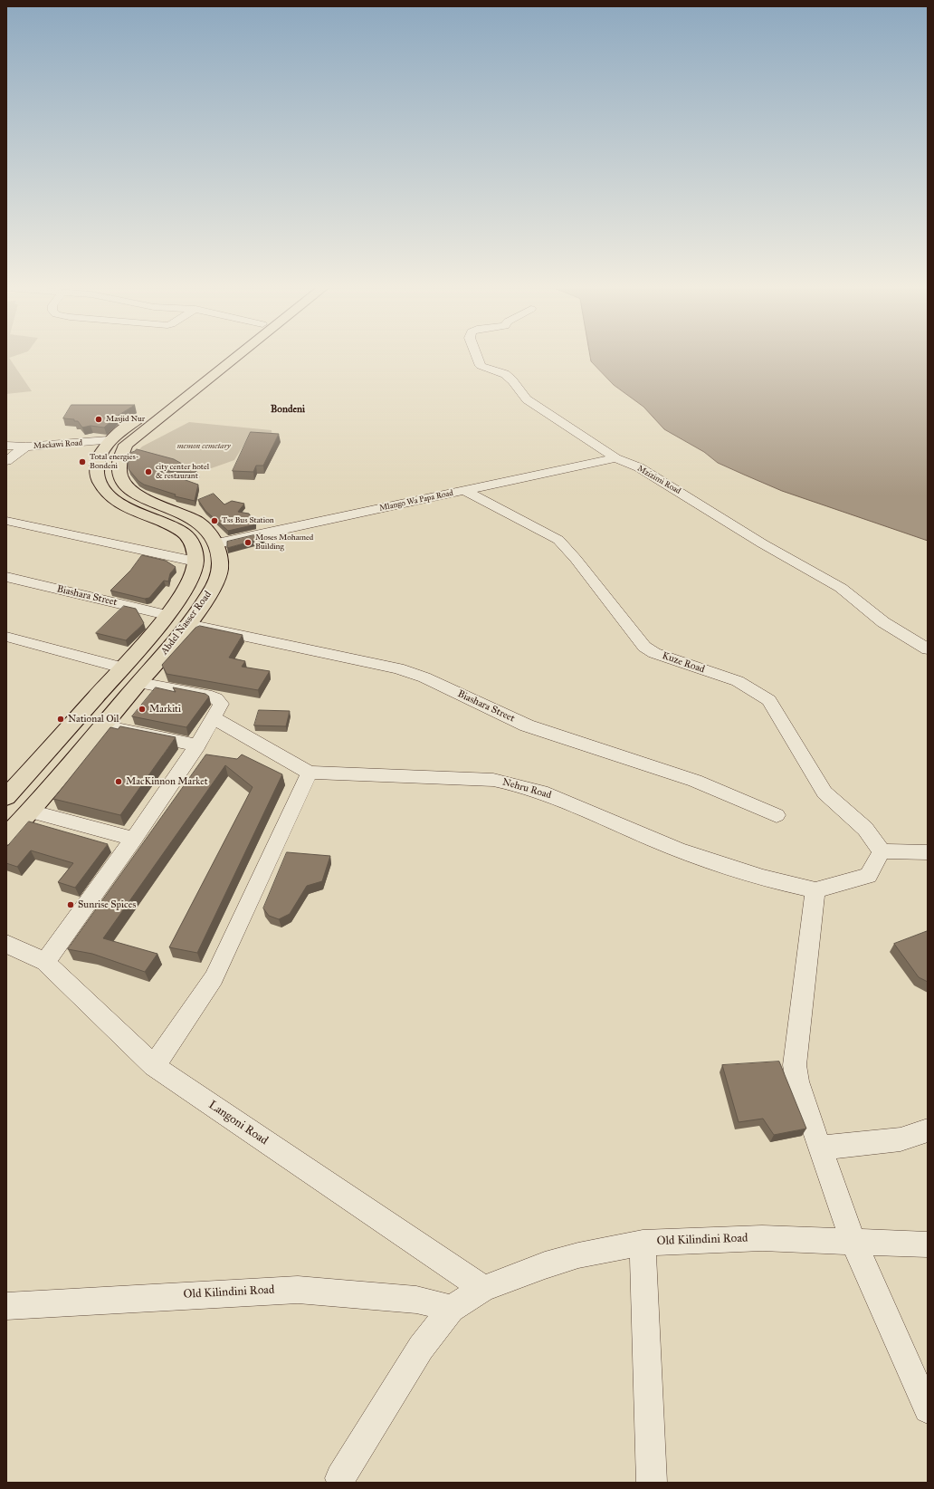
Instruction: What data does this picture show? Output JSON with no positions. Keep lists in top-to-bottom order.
{
  "streets": {
    "main road": ["Abdel Nasser Road"],
    "street": [
      "Mackawi Road",
      "Mzizimi Road",
      "Mlango Wa Papa Road",
      "Biashara Street",
      "Kuze Road",
      "Nehru Road",
      "Langoni Road",
      "Old Kilindini Road"
    ]
  },
  "crossings": [
    ["Mackawi Road", "Abdel Nasser Road"],
    ["Mzizimi Road", "Mlango Wa Papa Road"],
    ["Mlango Wa Papa Road", "Abdel Nasser Road"],
    ["Mlango Wa Papa Road", "Kuze Road"],
    ["Biashara Street", "Abdel Nasser Road"],
    ["Langoni Road", "Old Kilindini Road"]
  ],
  "districts": ["Bondeni"],
  "parks": ["memon cemetary"],
  "places": [
    "Masjid Nur",
    "Total energies- Bondeni",
    "city center hotel & restaurant",
    "Tss Bus Station",
    "Moses Mohamed Building",
    "Markiti",
    "National Oil",
    "MacKinnon Market",
    "Sunrise Spices"
  ]
}
